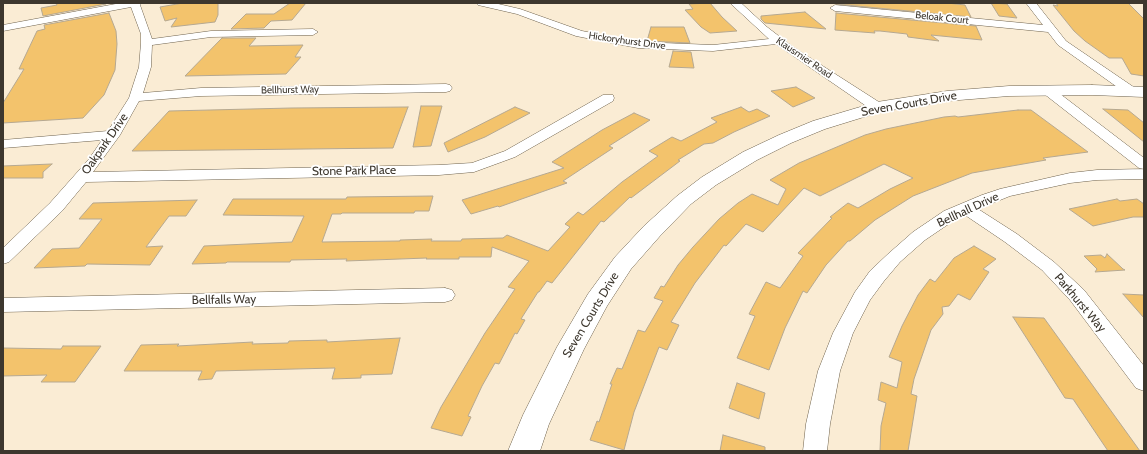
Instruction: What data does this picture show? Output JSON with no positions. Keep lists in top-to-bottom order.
{
  "streets": {
    "street": [
      "Beloak Court",
      "Hickoryhurst Drive",
      "Klausmier Road",
      "Bellhurst Way",
      "Seven Courts Drive",
      "Oakpark Drive",
      "Stone Park Place",
      "Bellhall Drive",
      "Bellfalls Way",
      "Parkhurst Way"
    ]
  },
  "crossings": [
    ["Hickoryhurst Drive", "Klausmier Road"],
    ["Klausmier Road", "Seven Courts Drive"],
    ["Bellhurst Way", "Oakpark Drive"],
    ["Oakpark Drive", "Stone Park Place"],
    ["Bellhall Drive", "Parkhurst Way"]
  ]
}
